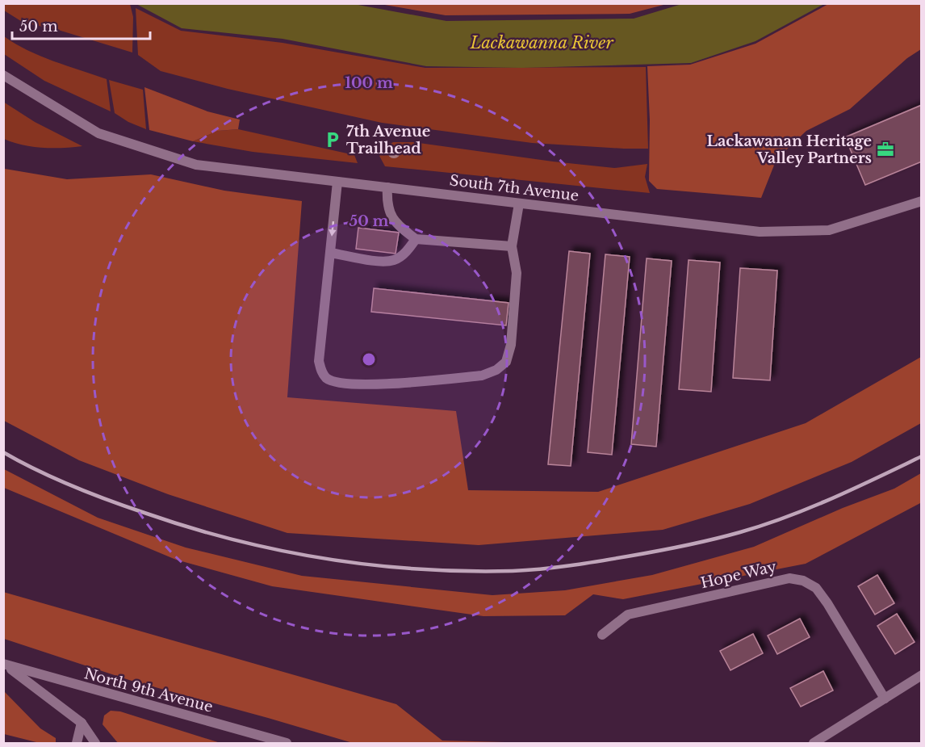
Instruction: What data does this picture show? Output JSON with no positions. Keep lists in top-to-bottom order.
{
  "streets": {
    "street": ["South 7th Avenue", "Hope Way", "North 9th Avenue"]
  },
  "water": ["Lackawanna River"],
  "places": {
    "parking": ["7th Avenue Trailhead"],
    "office": ["Lackawanan Heritage Valley Partners"]
  },
  "scale_bar": "50 m",
  "rings": ["100 m", "50 m"]
}
